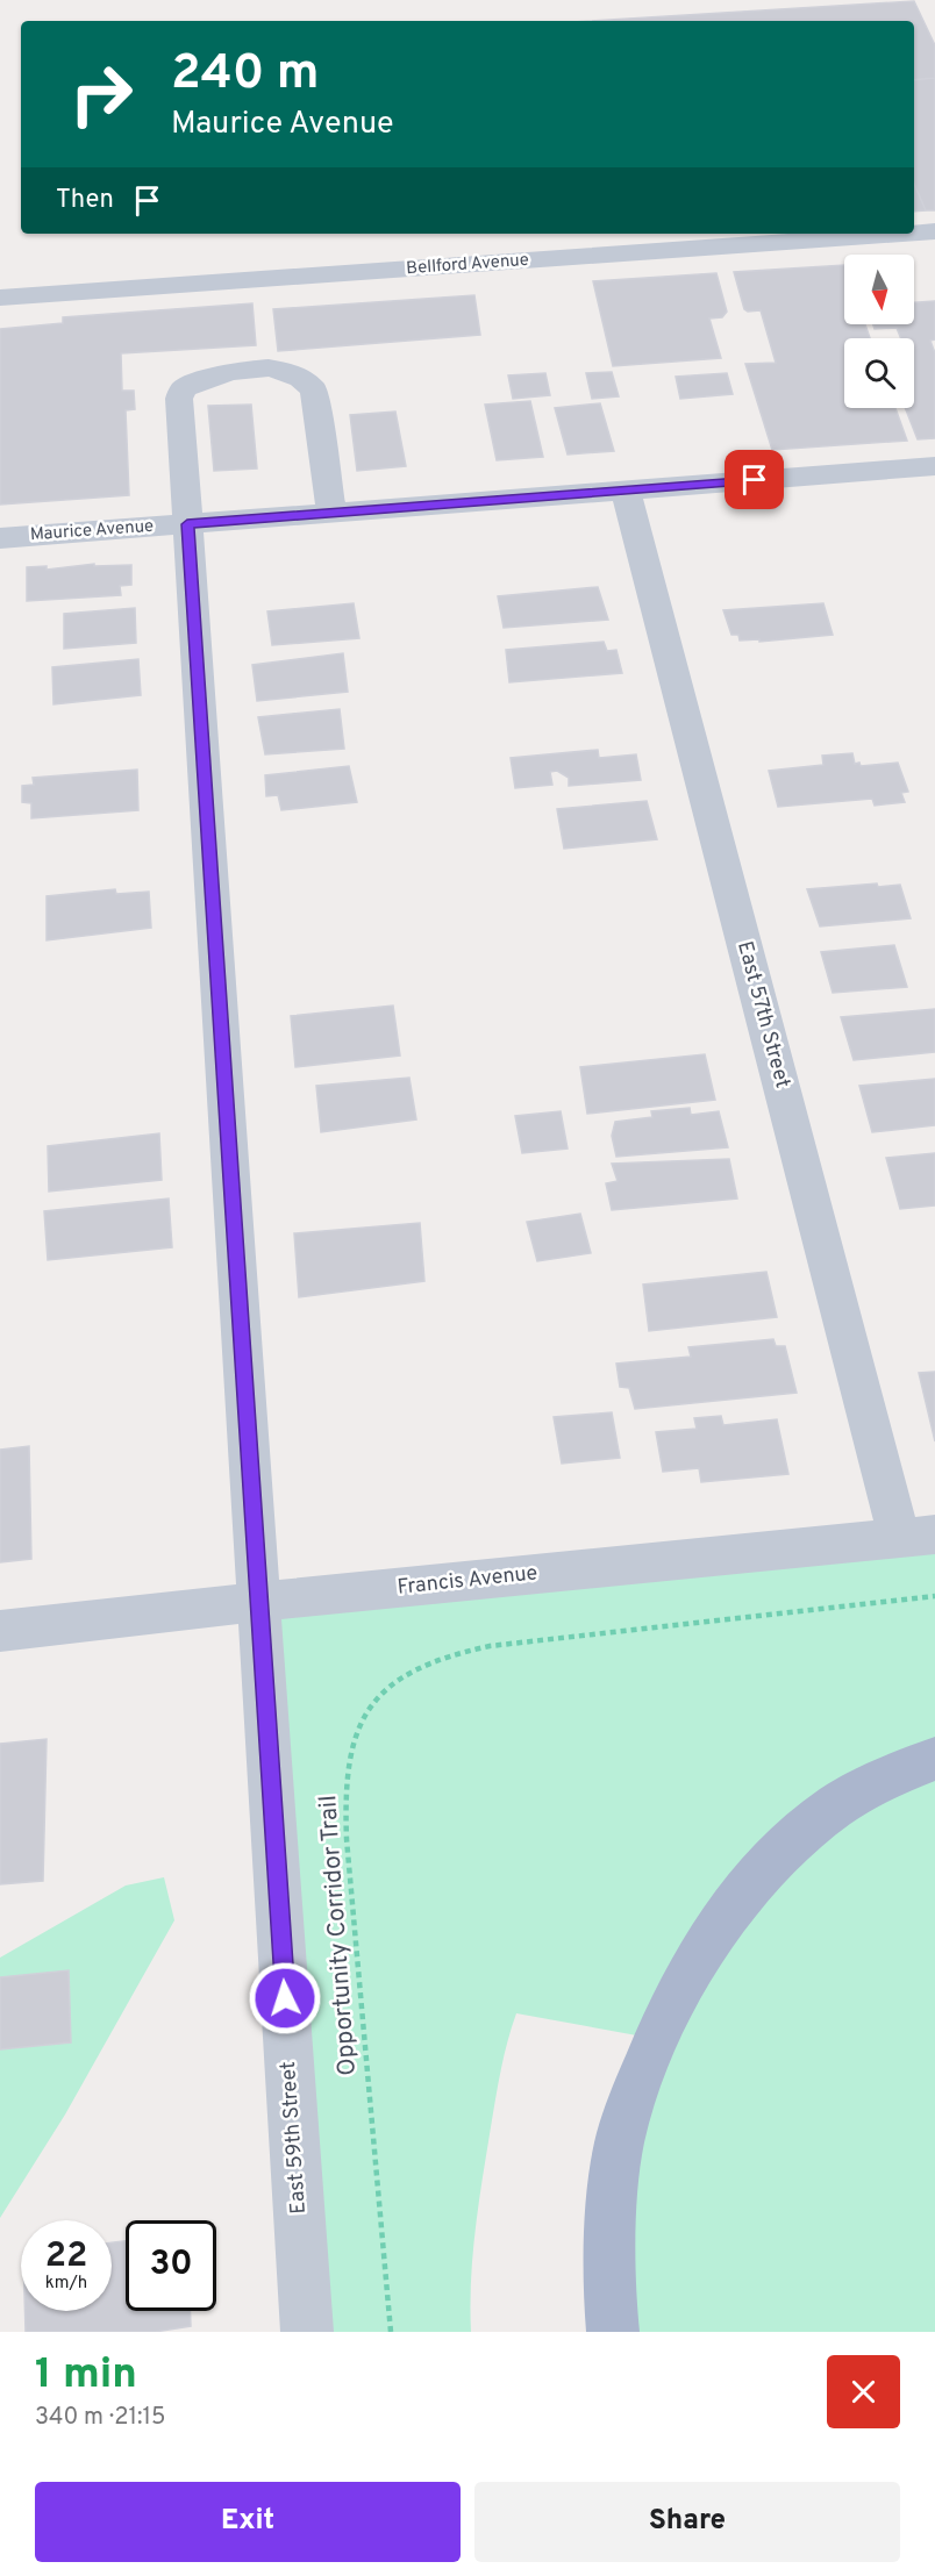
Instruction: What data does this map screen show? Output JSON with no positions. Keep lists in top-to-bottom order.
{
  "streets": {
    "street": [
      "Bellford Avenue",
      "Maurice Avenue",
      "East 57th Street",
      "Francis Avenue",
      "East 59th Street"
    ],
    "path": ["Opportunity Corridor Trail"]
  },
  "crossings": [
    ["Maurice Avenue", "East 57th Street"],
    ["Maurice Avenue", "East 59th Street"],
    ["East 57th Street", "Francis Avenue"],
    ["Francis Avenue", "East 59th Street"]
  ],
  "north": "bottom",
  "page": {
    "turn": ["240 m", "Maurice Avenue"],
    "then": "Then",
    "speed": "22 km/h",
    "limit": "30",
    "heading": ["1 min", "340 m · 21:15"],
    "buttons": ["Exit", "Share"]
  }
}
